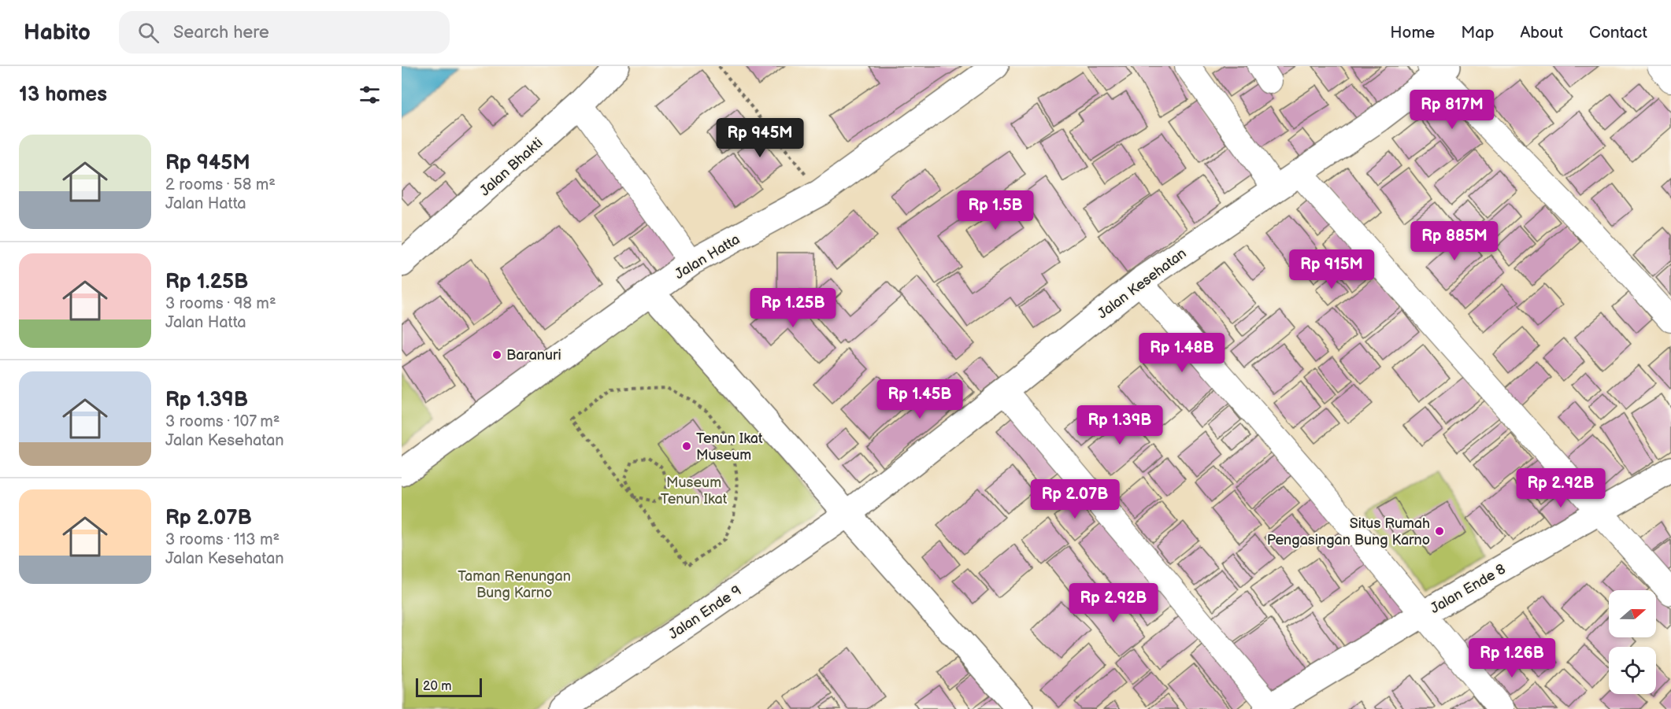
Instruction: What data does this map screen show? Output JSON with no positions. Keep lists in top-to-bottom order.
{
  "streets": {
    "main road": [
      "Jalan Bhakti",
      "Jalan Hatta",
      "Jalan Kesehatan",
      "Jalan Ende 8",
      "Jalan Ende 9"
    ]
  },
  "crossings": [
    ["Jalan Kesehatan", "Jalan Ende 9"]
  ],
  "parks": ["Museum Tenun Ikat", "Taman Renungan Bung Karno"],
  "places": ["Baranuri", "Tenun Ikat Museum", "Situs Rumah Pengasingan Bung Karno"],
  "scale_bar": "20 m",
  "north": "right",
  "page": {
    "header": "Habito",
    "search": "Search here",
    "nav": [
      "Home",
      "Map",
      "About",
      "Contact"
    ],
    "heading": "13 homes",
    "price": [
      "Rp 817M",
      "Rp 945M",
      "Rp 1.5B",
      "Rp 885M",
      "Rp 915M",
      "Rp 1.25B",
      "Rp 1.48B",
      "Rp 1.45B",
      "Rp 1.39B",
      "Rp 2.92B",
      "Rp 2.07B",
      "Rp 2.92B",
      "Rp 1.26B"
    ],
    "list": [
      {
        "name": "Rp 945M",
        "note": "2 rooms · 58 m² · Jalan Hatta"
      },
      {
        "name": "Rp 1.25B",
        "note": "3 rooms · 98 m² · Jalan Hatta"
      },
      {
        "name": "Rp 1.39B",
        "note": "3 rooms · 107 m² · Jalan Kesehatan"
      },
      {
        "name": "Rp 2.07B",
        "note": "3 rooms · 113 m² · Jalan Kesehatan"
      }
    ],
    "scale": "20 m"
  }
}
